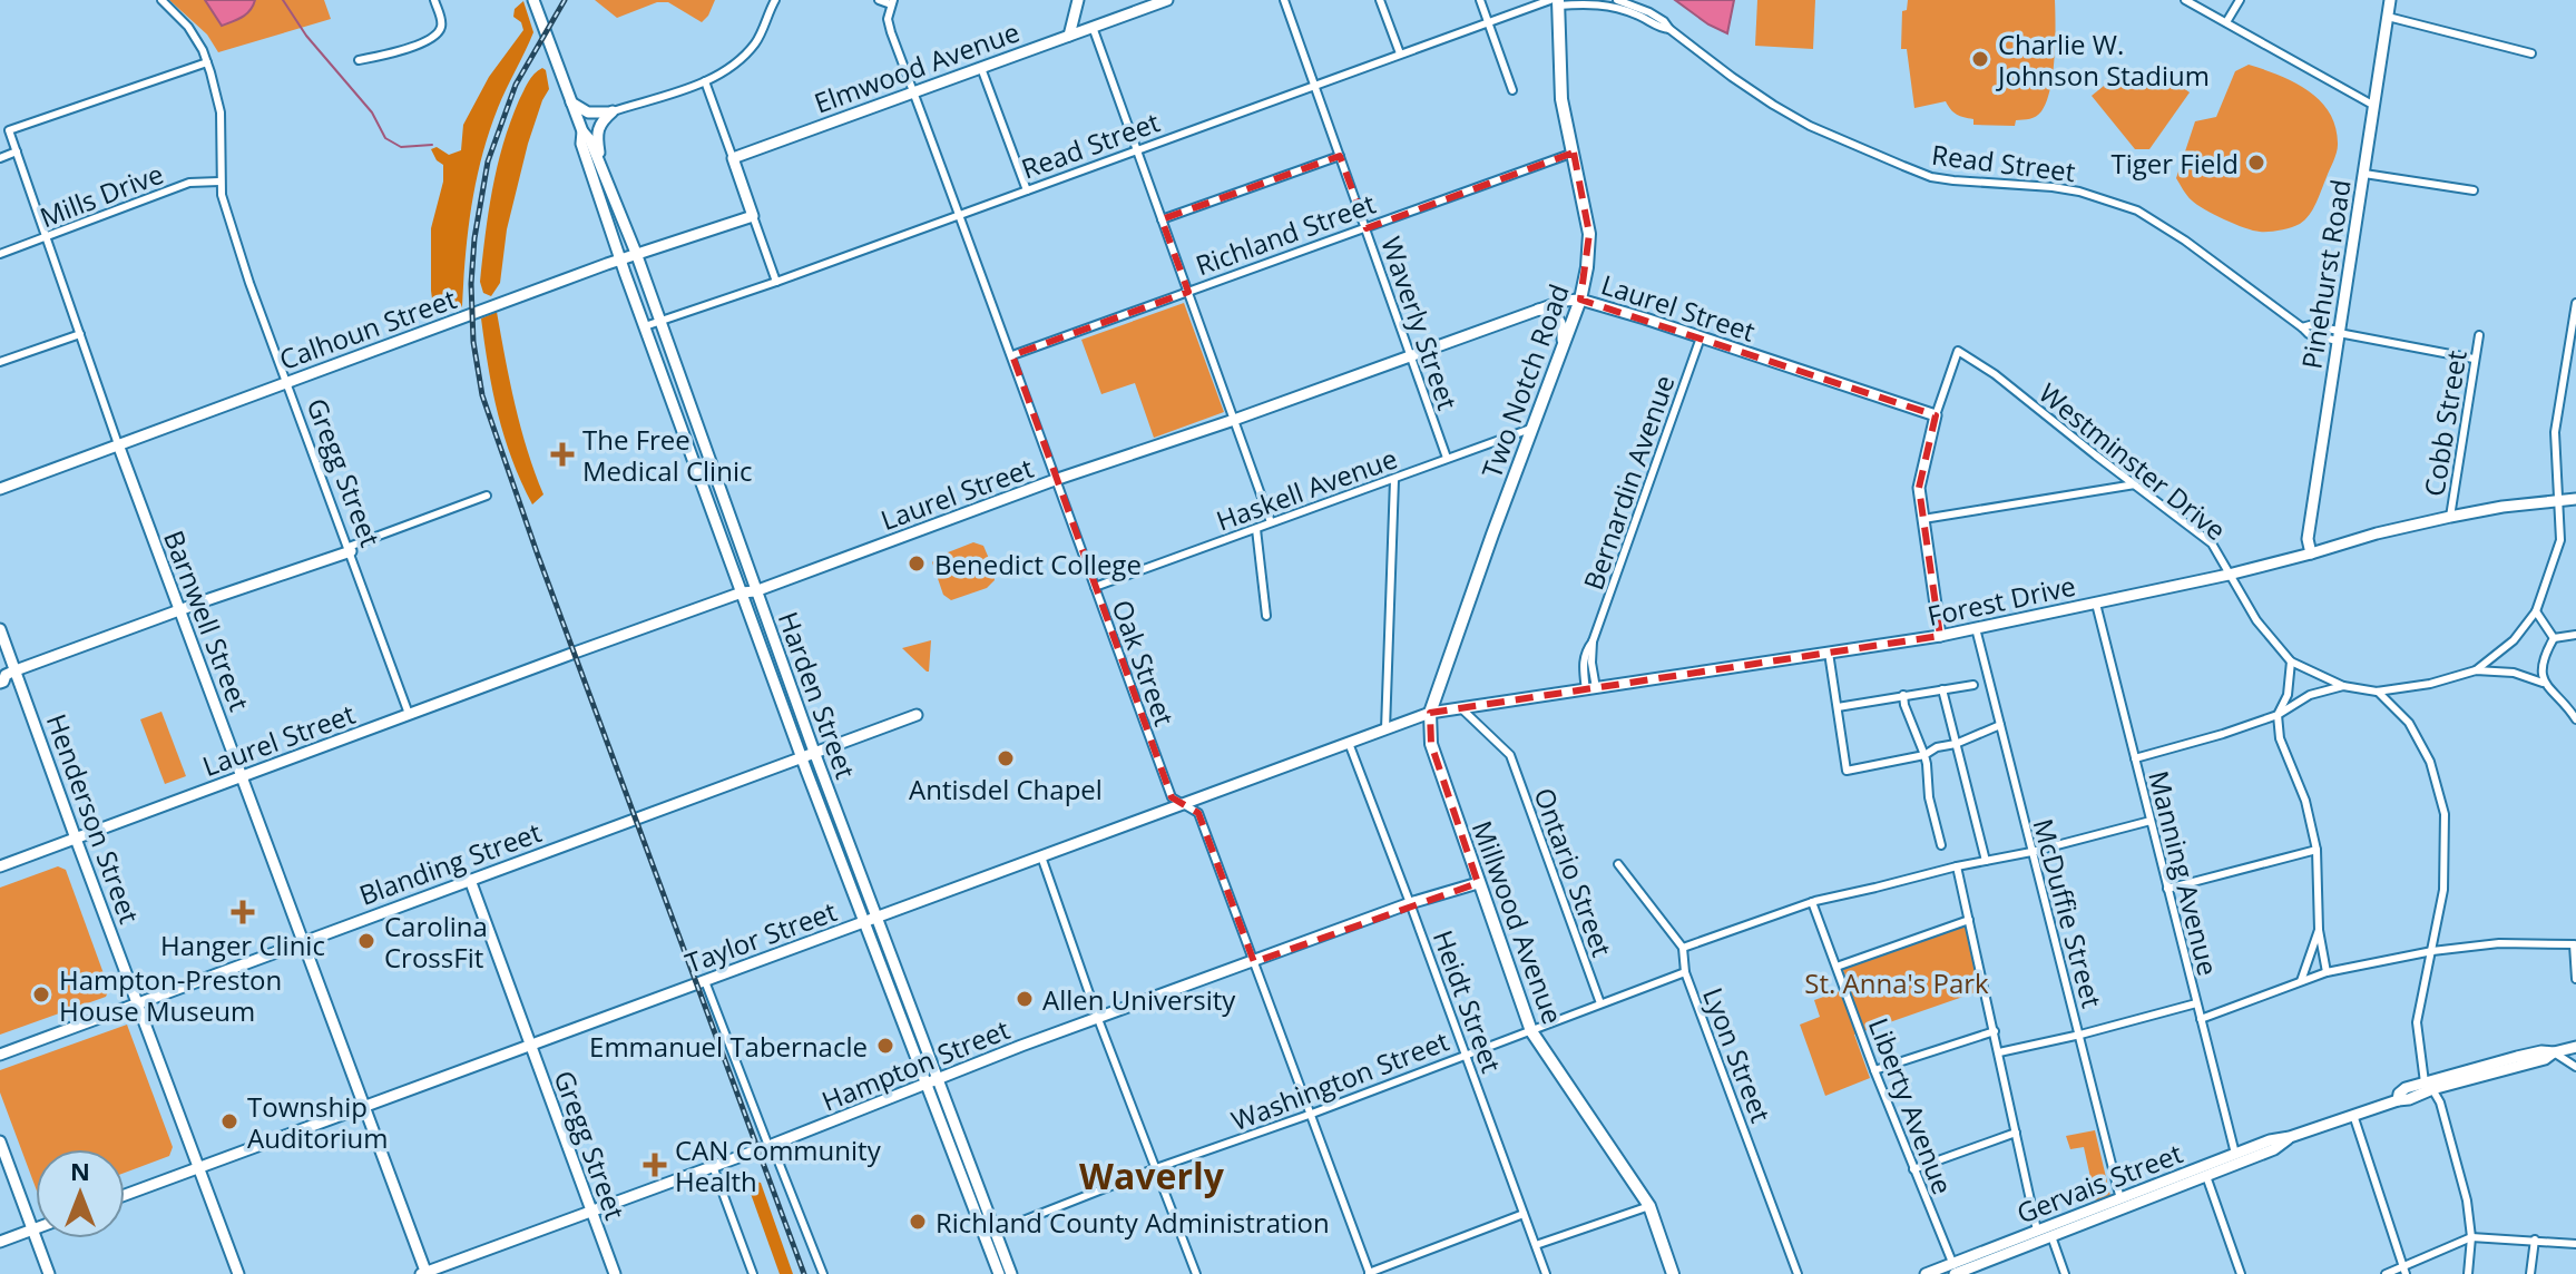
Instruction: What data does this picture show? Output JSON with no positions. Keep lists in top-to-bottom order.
{
  "streets": {
    "main road": ["Two Notch Road", "Millwood Avenue"],
    "street": [
      "Elmwood Avenue",
      "Read Street",
      "Mills Drive",
      "Richland Street",
      "Pinehurst Road",
      "Laurel Street",
      "Waverly Street",
      "Calhoun Street",
      "Cobb Street",
      "Westminster Drive",
      "Gregg Street",
      "Bernardin Avenue",
      "Haskell Avenue",
      "Forest Drive",
      "Barnwell Street",
      "Oak Street",
      "Harden Street",
      "Henderson Street",
      "Blanding Street",
      "Ontario Street",
      "Manning Avenue",
      "McDuffie Street",
      "Taylor Street",
      "Heidt Street",
      "Lyon Street",
      "Hampton Street",
      "Washington Street",
      "Liberty Avenue",
      "Gervais Street"
    ]
  },
  "crossings": [
    ["Elmwood Avenue", "Oak Street"],
    ["Read Street", "Pinehurst Road"],
    ["Read Street", "Waverly Street"],
    ["Read Street", "Two Notch Road"],
    ["Read Street", "Cobb Street"],
    ["Read Street", "Oak Street"],
    ["Read Street", "Harden Street"],
    ["Mills Drive", "Gregg Street"],
    ["Mills Drive", "Barnwell Street"],
    ["Richland Street", "Waverly Street"],
    ["Richland Street", "Two Notch Road"],
    ["Richland Street", "Oak Street"],
    ["Pinehurst Road", "Forest Drive"],
    ["Laurel Street", "Waverly Street"],
    ["Laurel Street", "Two Notch Road"],
    ["Laurel Street", "Westminster Drive"],
    ["Laurel Street", "Gregg Street"],
    ["Laurel Street", "Bernardin Avenue"],
    ["Laurel Street", "Barnwell Street"],
    ["Laurel Street", "Oak Street"],
    ["Laurel Street", "Harden Street"],
    ["Laurel Street", "Henderson Street"],
    ["Waverly Street", "Haskell Avenue"],
    ["Calhoun Street", "Gregg Street"],
    ["Calhoun Street", "Barnwell Street"],
    ["Calhoun Street", "Harden Street"],
    ["Two Notch Road", "Haskell Avenue"],
    ["Two Notch Road", "Forest Drive"],
    ["Two Notch Road", "Millwood Avenue"],
    ["Two Notch Road", "Taylor Street"],
    ["Cobb Street", "Forest Drive"],
    ["Westminster Drive", "Forest Drive"],
    ["Gregg Street", "Barnwell Street"],
    ["Gregg Street", "Blanding Street"],
    ["Gregg Street", "Taylor Street"],
    ["Gregg Street", "Hampton Street"],
    ["Bernardin Avenue", "Forest Drive"],
    ["Haskell Avenue", "Oak Street"],
    ["Forest Drive", "Ontario Street"],
    ["Forest Drive", "Manning Avenue"],
    ["Forest Drive", "McDuffie Street"],
    ["Forest Drive", "Millwood Avenue"],
    ["Forest Drive", "Taylor Street"],
    ["Barnwell Street", "Blanding Street"],
    ["Barnwell Street", "Taylor Street"],
    ["Barnwell Street", "Hampton Street"],
    ["Oak Street", "Taylor Street"],
    ["Oak Street", "Hampton Street"],
    ["Oak Street", "Washington Street"],
    ["Harden Street", "Blanding Street"],
    ["Harden Street", "Taylor Street"],
    ["Harden Street", "Hampton Street"],
    ["Henderson Street", "Blanding Street"],
    ["Henderson Street", "Taylor Street"],
    ["Ontario Street", "Washington Street"],
    ["Manning Avenue", "Gervais Street"],
    ["McDuffie Street", "Gervais Street"],
    ["Millwood Avenue", "Taylor Street"],
    ["Millwood Avenue", "Hampton Street"],
    ["Millwood Avenue", "Washington Street"],
    ["Taylor Street", "Heidt Street"],
    ["Heidt Street", "Hampton Street"],
    ["Heidt Street", "Washington Street"],
    ["Lyon Street", "Washington Street"],
    ["Liberty Avenue", "Gervais Street"]
  ],
  "districts": ["Waverly"],
  "parks": ["St. Anna's Park"],
  "places": {
    "other": [
      "Charlie W. Johnson Stadium",
      "Tiger Field",
      "Benedict College",
      "Antisdel Chapel",
      "Carolina CrossFit",
      "Hampton-Preston House Museum",
      "Allen University",
      "Emmanuel Tabernacle",
      "Township Auditorium",
      "Richland County Administration"
    ],
    "health": ["The Free Medical Clinic", "Hanger Clinic", "CAN Community Health"]
  },
  "north": "top"
}
